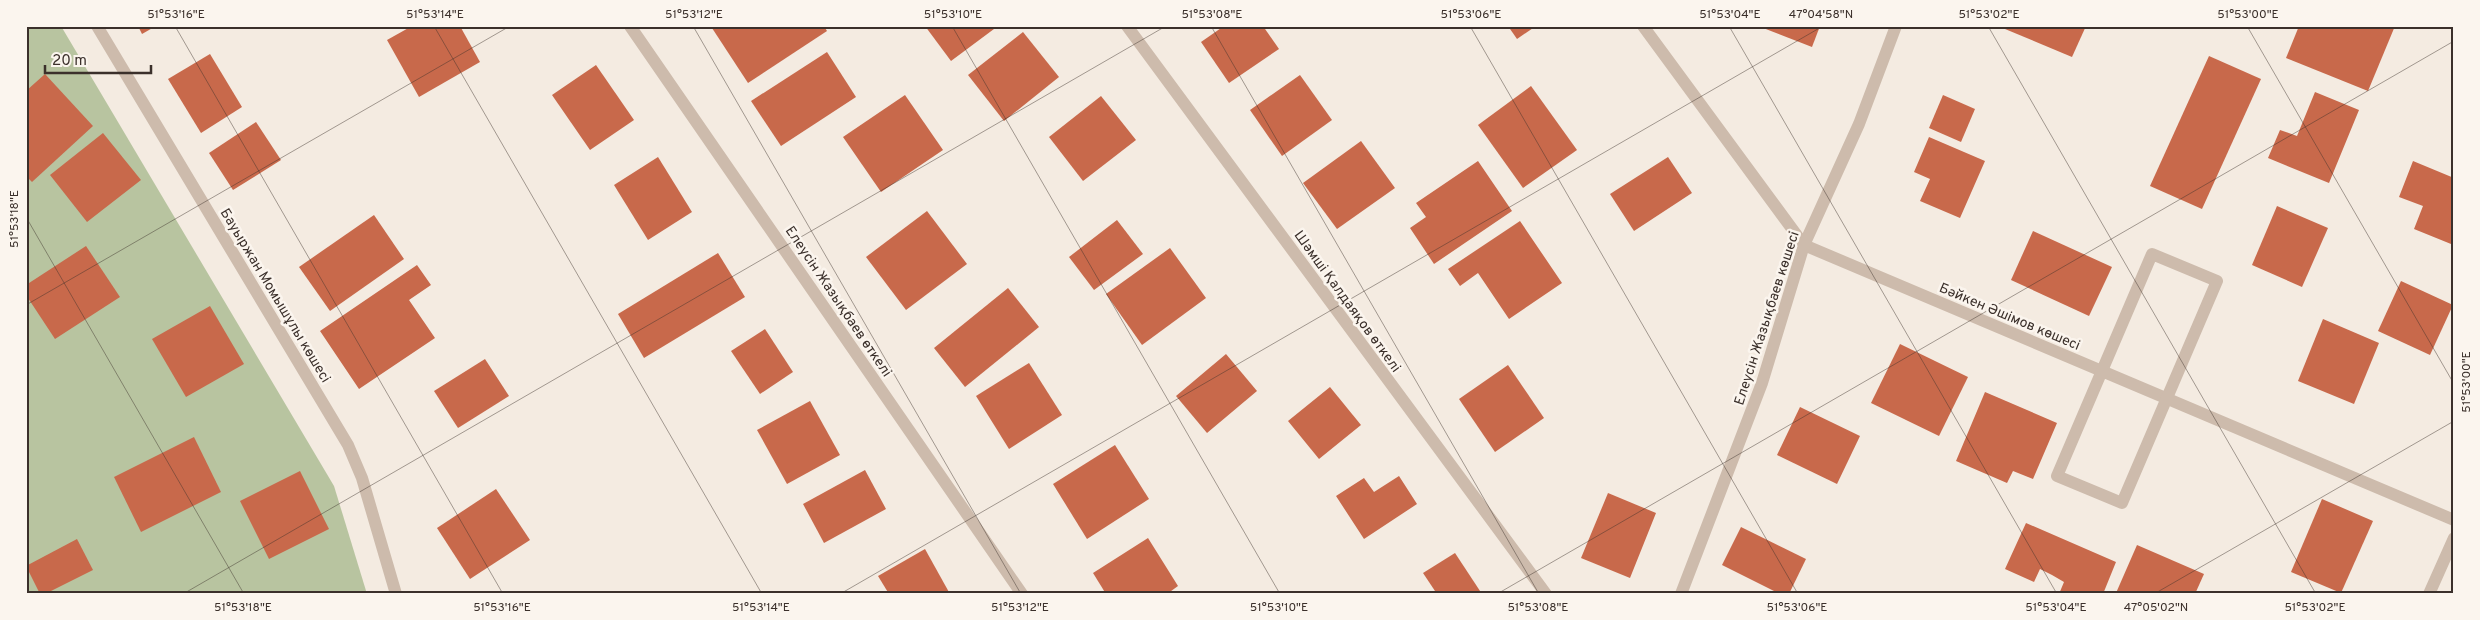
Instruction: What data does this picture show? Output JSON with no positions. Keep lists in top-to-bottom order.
{
  "streets": {
    "street": [
      "Бауыржан Момышұлы көшесі",
      "Елеусін Жазықбаев өткелі",
      "Шәмші Қалдаяқов өткелі",
      "Бәйкен Әшімов көшесі",
      "Елеусін Жазықбаев көшесі"
    ]
  },
  "crossings": [
    ["Бәйкен Әшімов көшесі", "Елеусін Жазықбаев көшесі"]
  ],
  "scale_bar": "20 m",
  "coordinates": [
    "51°53'16\"E",
    "51°53'14\"E",
    "51°53'12\"E",
    "51°53'10\"E",
    "51°53'08\"E",
    "51°53'06\"E",
    "51°53'04\"E",
    "47°04'58\"N",
    "51°53'02\"E",
    "51°53'00\"E",
    "51°53'18\"E",
    "47°05'02\"N"
  ]
}
